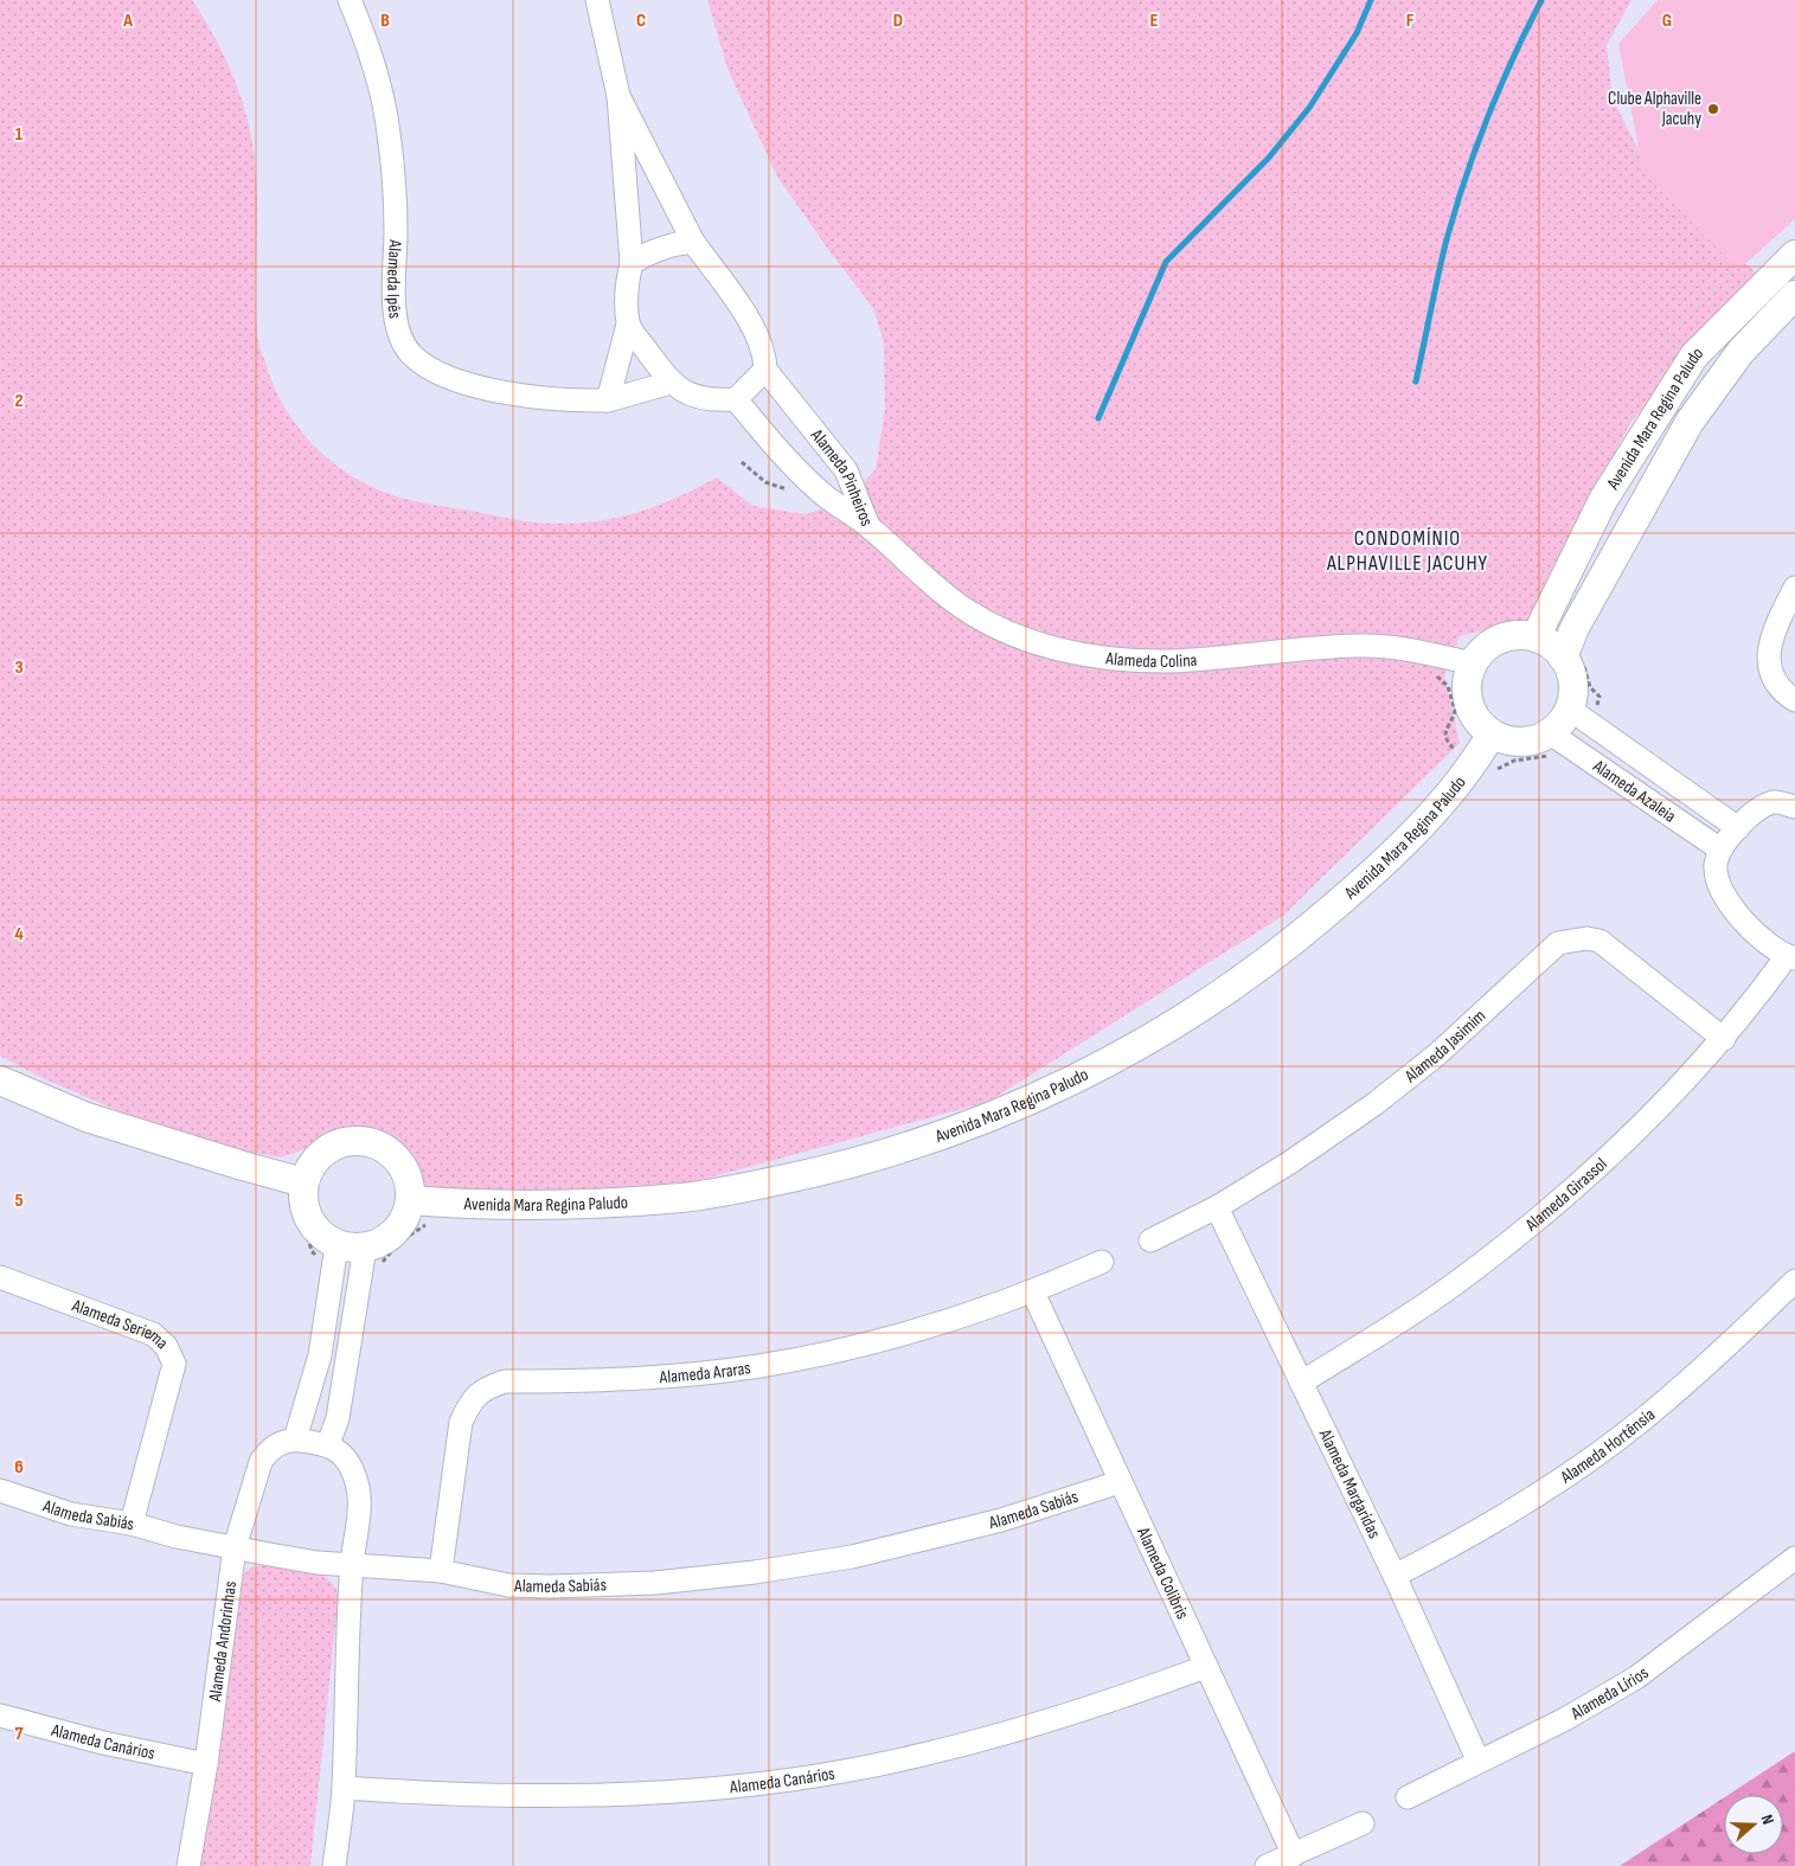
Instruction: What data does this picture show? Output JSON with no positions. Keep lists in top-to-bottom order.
{
  "streets": {
    "street": [
      "Alameda Ipês",
      "Avenida Mara Regina Paludo",
      "Alameda Pinheiros",
      "Alameda Colina",
      "Alameda Azaleia",
      "Alameda Jasimim",
      "Alameda Girassol",
      "Alameda Seriema",
      "Alameda Araras",
      "Alameda Hortênsia",
      "Alameda Margaridas",
      "Alameda Sabiás",
      "Alameda Colibris",
      "Alameda Andorinhas",
      "Alameda Lírios",
      "Alameda Canários"
    ]
  },
  "crossings": [
    ["Alameda Ipês", "Alameda Pinheiros"],
    ["Avenida Mara Regina Paludo", "Alameda Colina"],
    ["Avenida Mara Regina Paludo", "Alameda Azaleia"],
    ["Alameda Pinheiros", "Alameda Colina"],
    ["Alameda Colina", "Alameda Azaleia"],
    ["Alameda Jasimim", "Alameda Girassol"],
    ["Alameda Jasimim", "Alameda Margaridas"],
    ["Alameda Girassol", "Alameda Margaridas"],
    ["Alameda Seriema", "Alameda Sabiás"],
    ["Alameda Araras", "Alameda Sabiás"],
    ["Alameda Araras", "Alameda Colibris"],
    ["Alameda Hortênsia", "Alameda Margaridas"],
    ["Alameda Margaridas", "Alameda Lírios"],
    ["Alameda Sabiás", "Alameda Colibris"],
    ["Alameda Sabiás", "Alameda Andorinhas"],
    ["Alameda Colibris", "Alameda Canários"],
    ["Alameda Andorinhas", "Alameda Canários"]
  ],
  "districts": ["CONDOMÍNIO ALPHAVILLE JACUHY"],
  "places": ["Clube Alphaville Jacuhy"],
  "north": "right",
  "grid": {
    "columns": [
      "A",
      "B",
      "C",
      "D",
      "E",
      "F",
      "G"
    ],
    "rows": [
      "1",
      "2",
      "3",
      "4",
      "5",
      "6",
      "7"
    ]
  }
}
